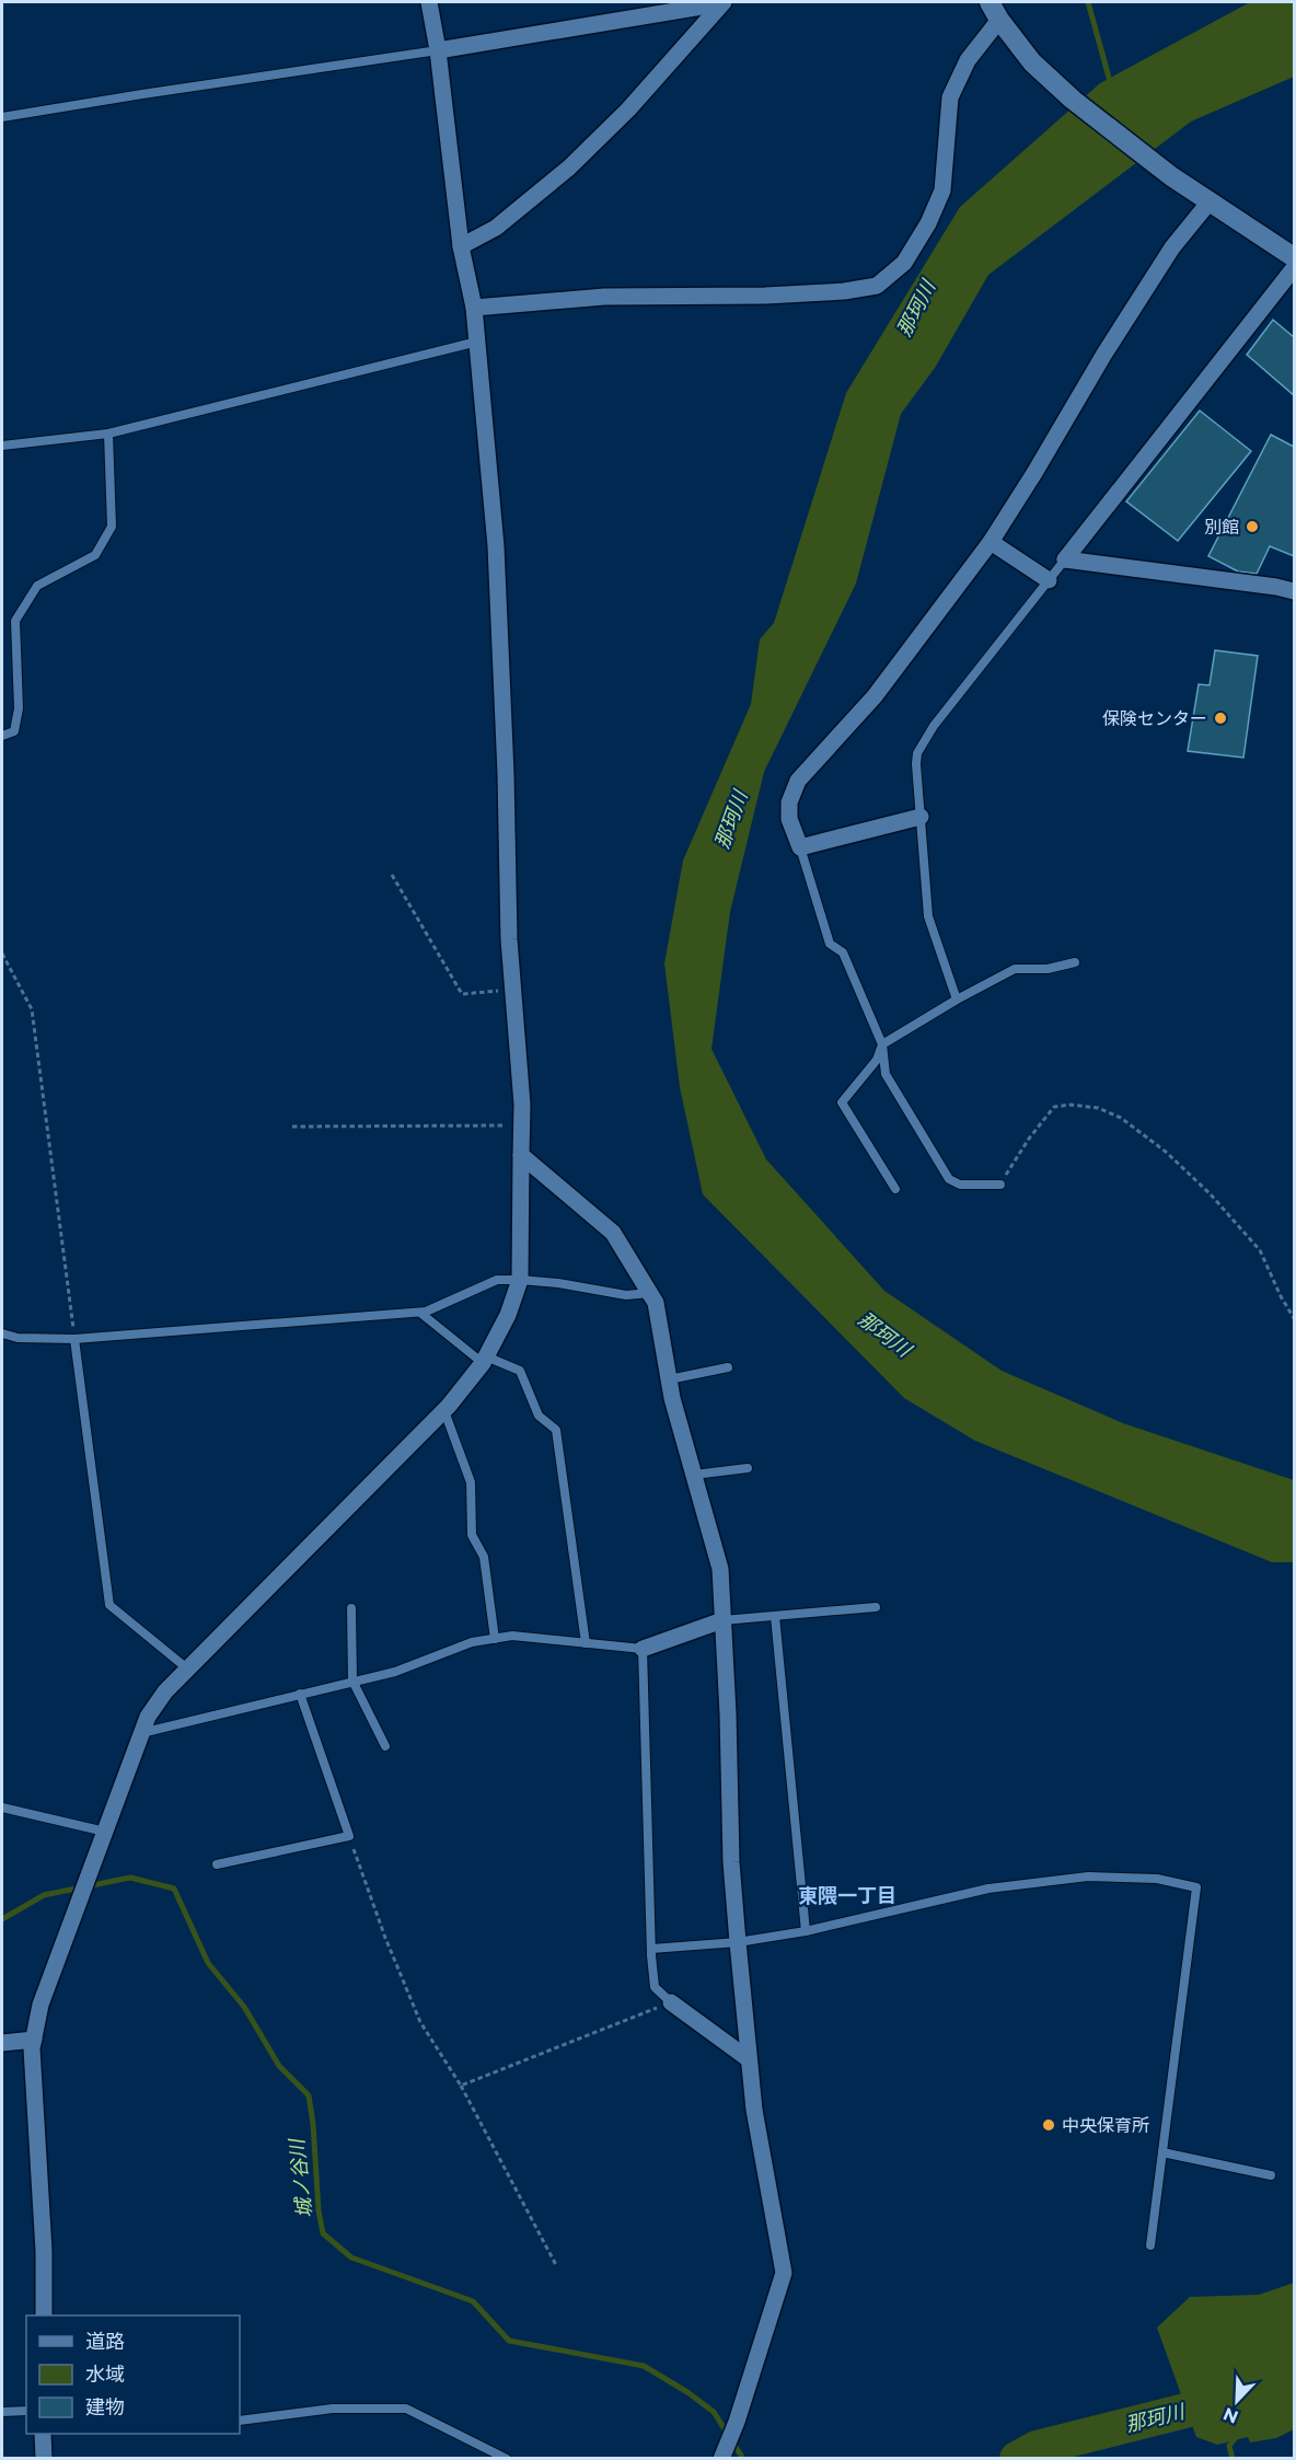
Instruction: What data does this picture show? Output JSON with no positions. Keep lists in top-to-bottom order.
{
  "districts": ["東隈一丁目"],
  "water": ["那珂川", "城ノ谷川"],
  "places": ["別館", "保険センター", "中央保育所"],
  "legend": ["道路", "水域", "建物"],
  "north": "bottom left"
}
